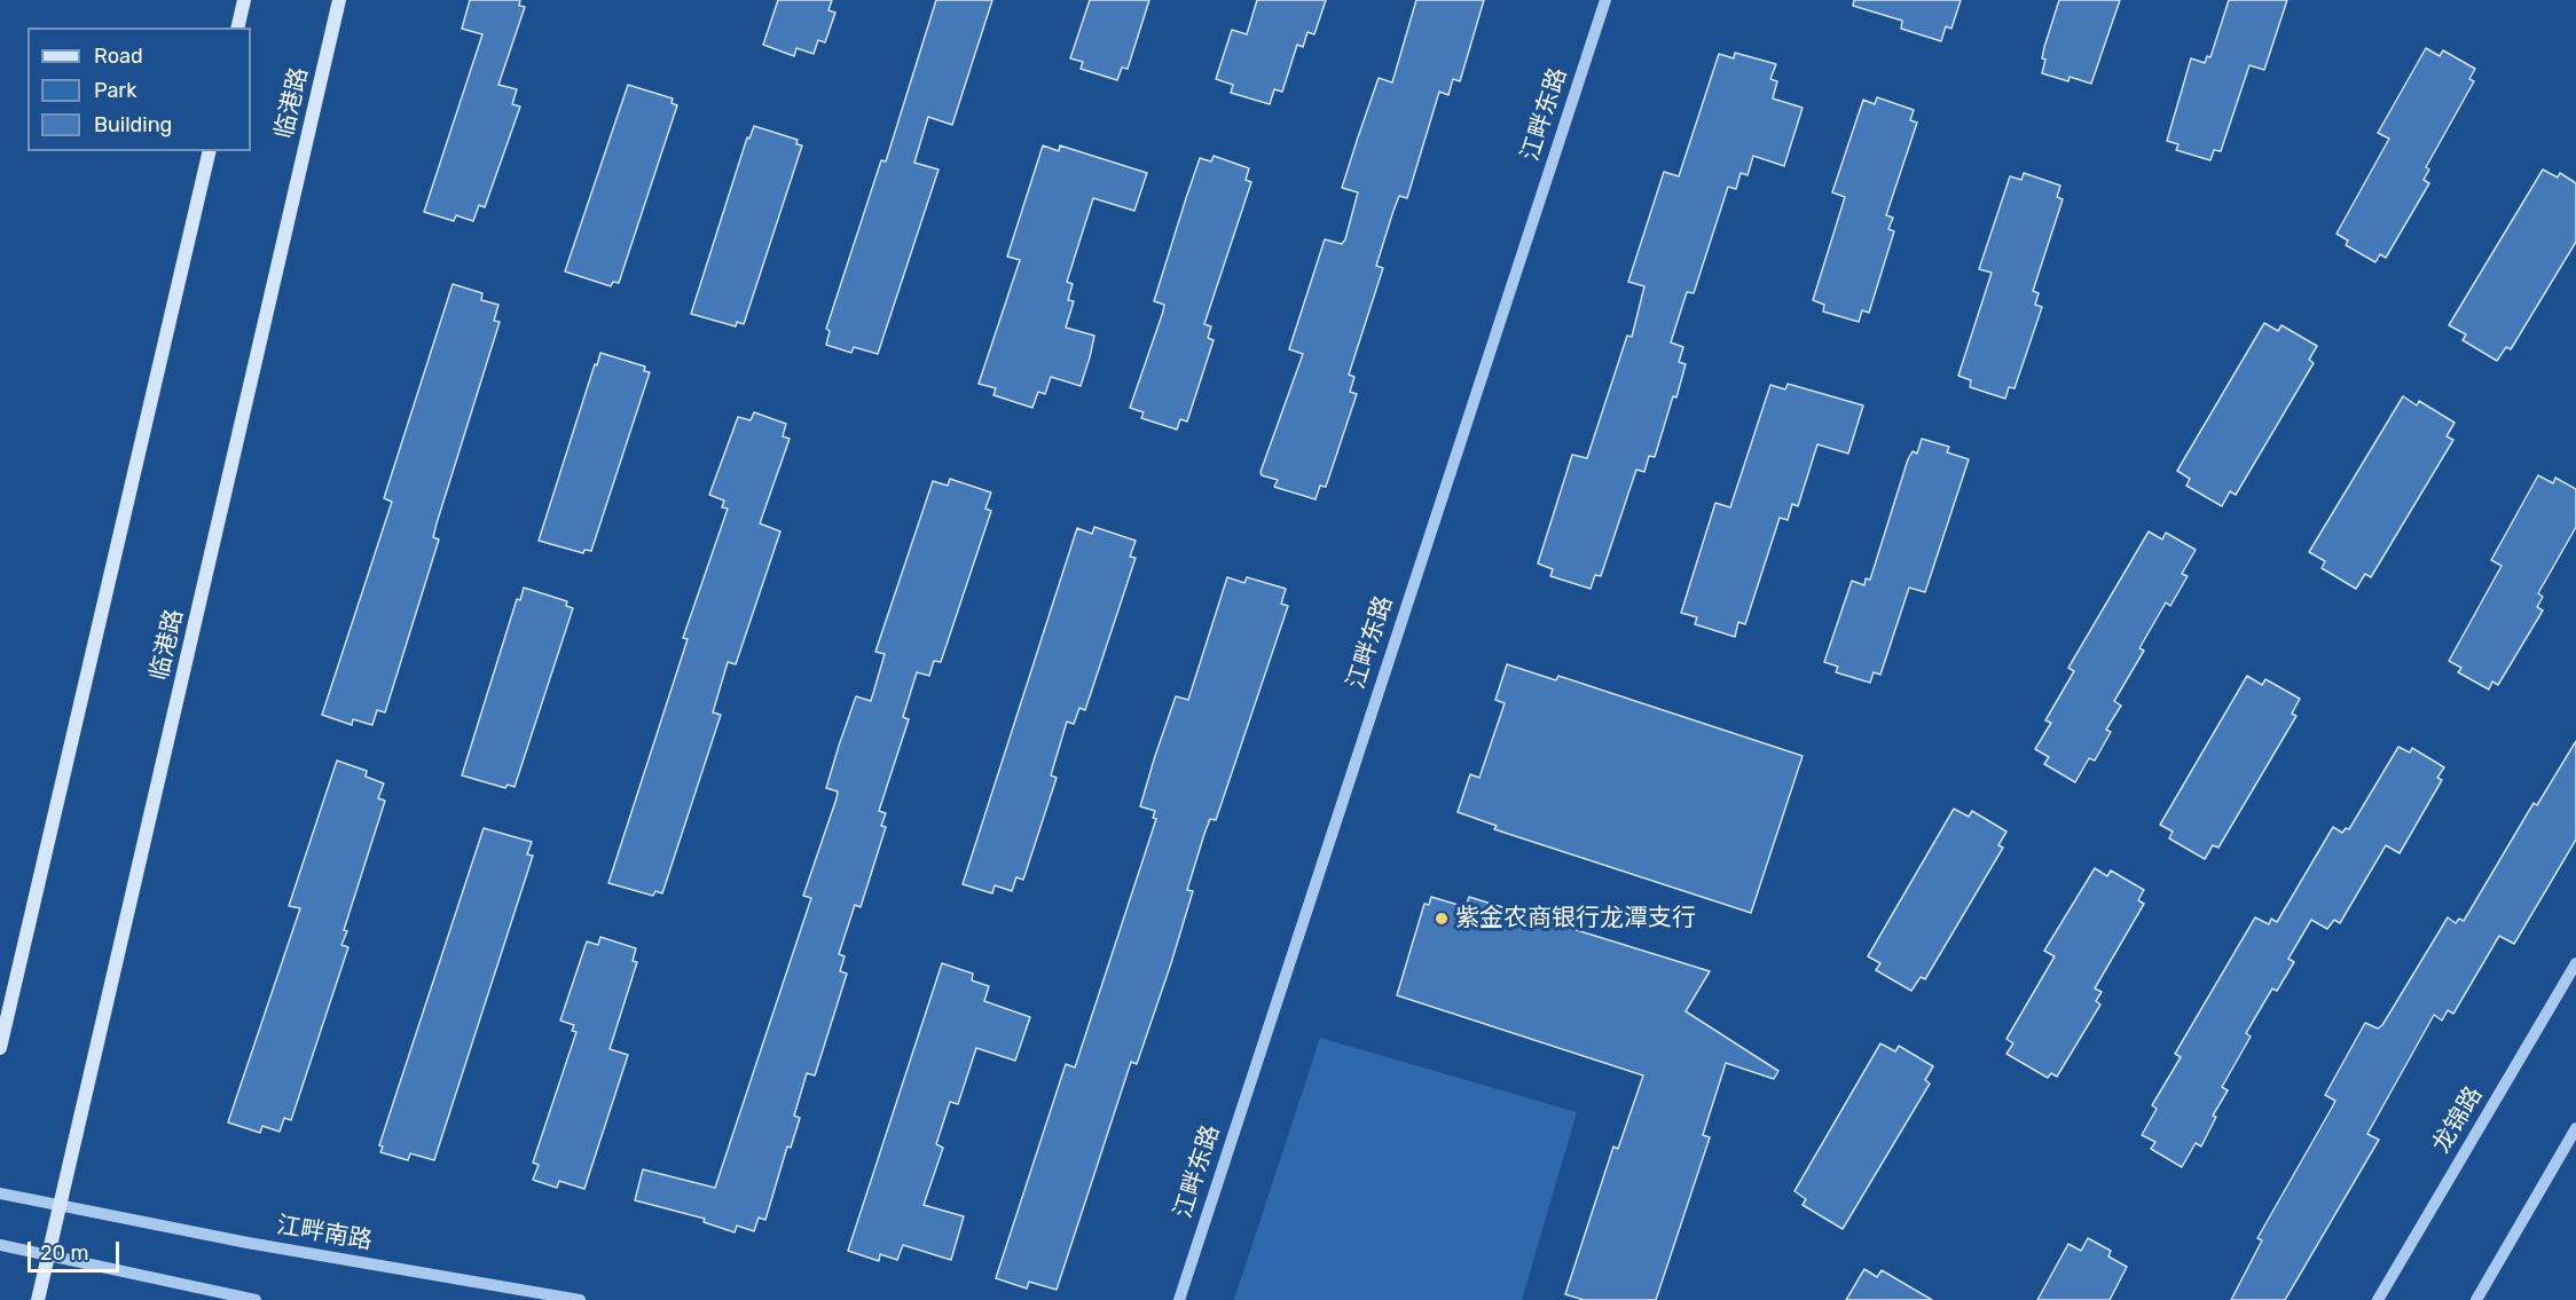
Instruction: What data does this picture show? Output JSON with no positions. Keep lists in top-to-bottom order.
{
  "streets": {
    "main road": ["临港路"],
    "street": ["江畔东路", "龙锦路", "江畔南路"]
  },
  "crossings": [
    ["临港路", "江畔南路"]
  ],
  "places": ["紫金农商银行龙潭支行"],
  "legend": ["Road", "Park", "Building"],
  "scale_bar": "20 m"
}
